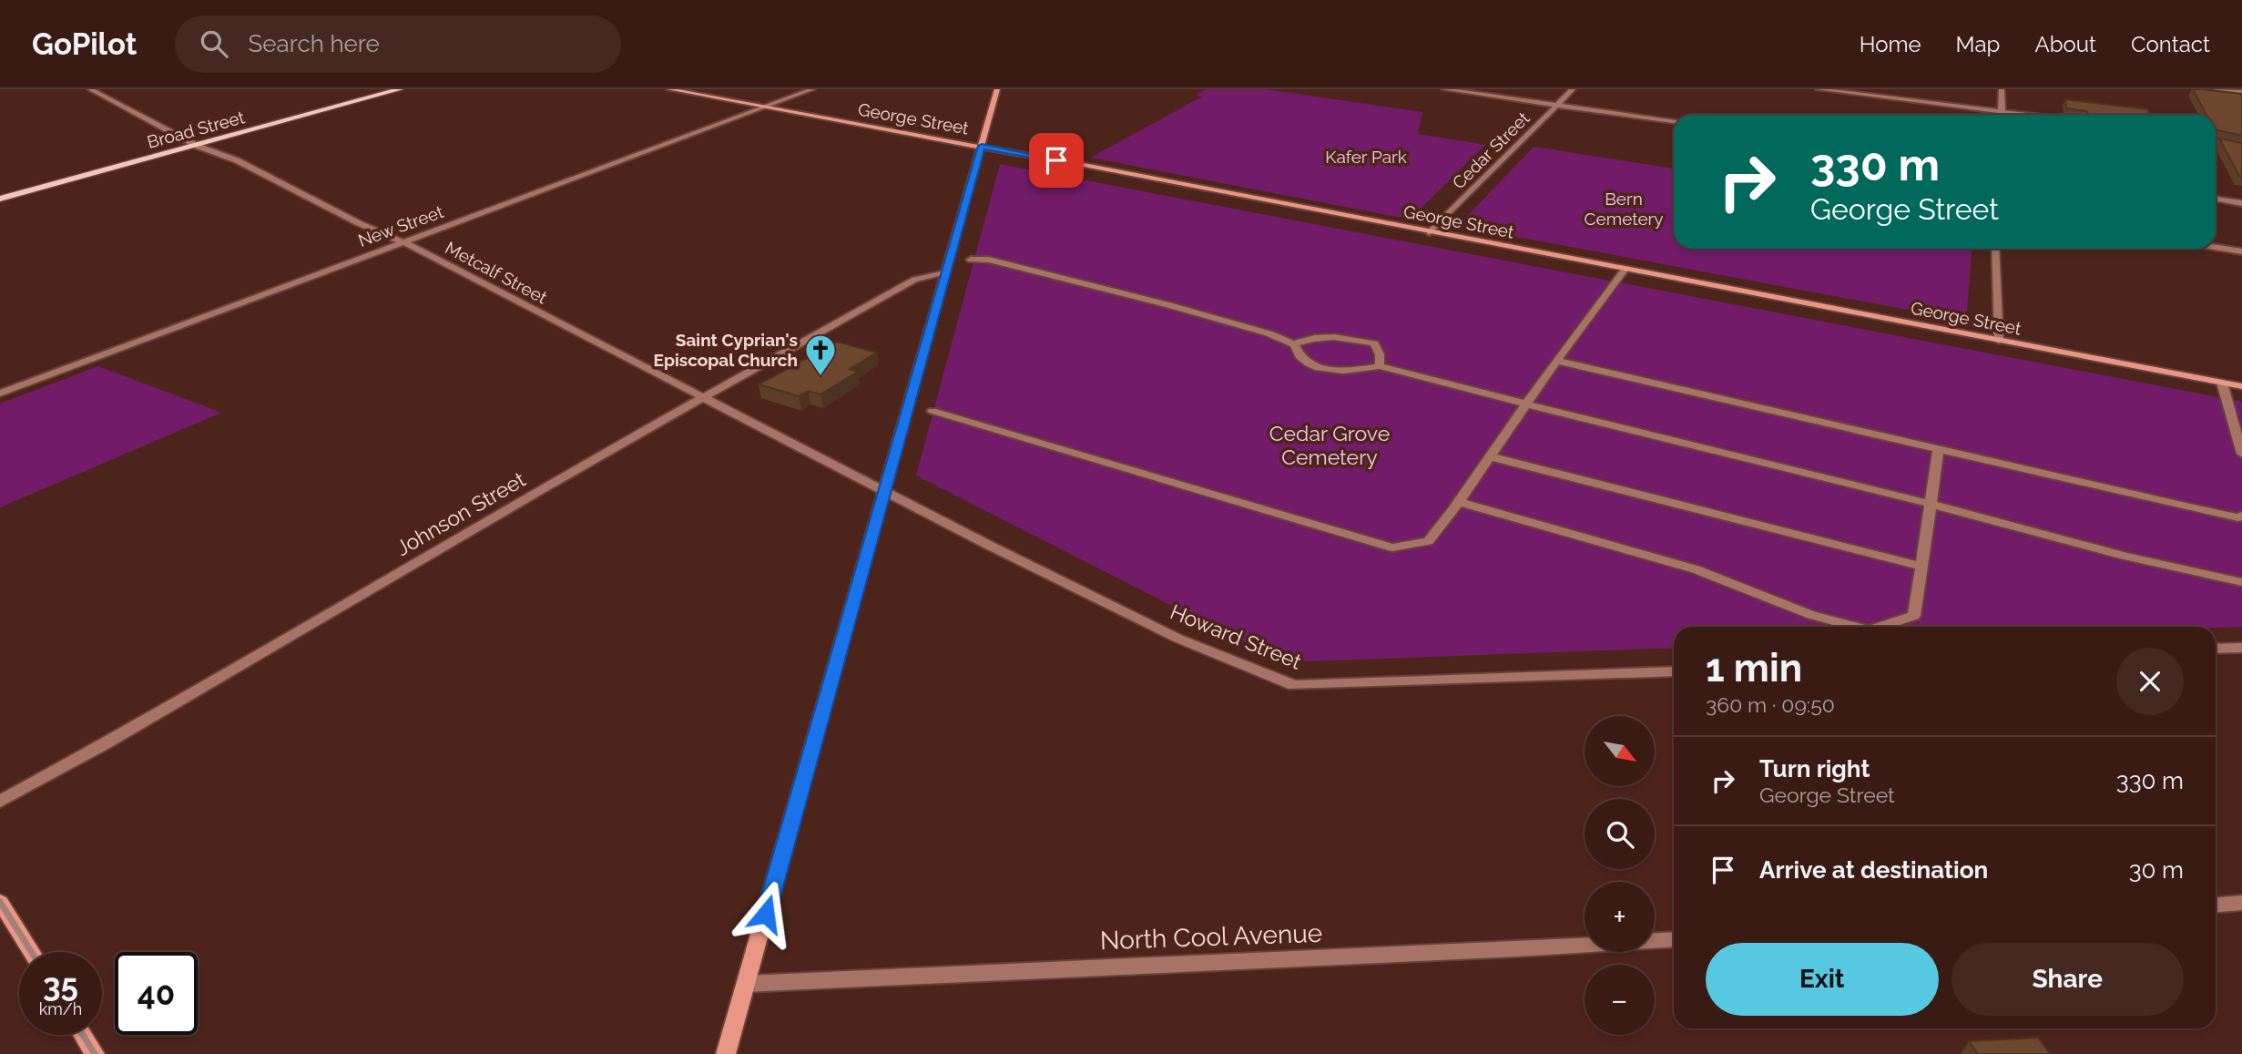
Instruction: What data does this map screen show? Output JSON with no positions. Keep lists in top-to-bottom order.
{
  "streets": {
    "main road": ["Broad Street"],
    "street": [
      "George Street",
      "Cedar Street",
      "New Street",
      "Metcalf Street",
      "Johnson Street",
      "Howard Street",
      "North Cool Avenue"
    ]
  },
  "crossings": [
    ["George Street", "Cedar Street"],
    ["George Street", "New Street"],
    ["Broad Street", "Metcalf Street"],
    ["New Street", "Metcalf Street"],
    ["Metcalf Street", "Johnson Street"],
    ["Metcalf Street", "Howard Street"]
  ],
  "parks": ["Kafer Park", "Bern Cemetery", "Cedar Grove Cemetery"],
  "places": {
    "church": ["Saint Cyprian's Episcopal Church"]
  },
  "north": "bottom right",
  "page": {
    "header": "GoPilot",
    "search": "Search here",
    "nav": [
      "Home",
      "Map",
      "About",
      "Contact"
    ],
    "turn": ["330 m", "George Street"],
    "heading": ["1 min", "360 m · 09:50"],
    "map_buttons": ["+", "−"],
    "list": [
      {
        "name": "Turn right",
        "note": "George Street",
        "value": "330 m"
      },
      {
        "name": "Arrive at destination",
        "value": "30 m"
      }
    ],
    "buttons": ["Exit", "Share"],
    "speed": "35 km/h",
    "limit": "40"
  }
}
